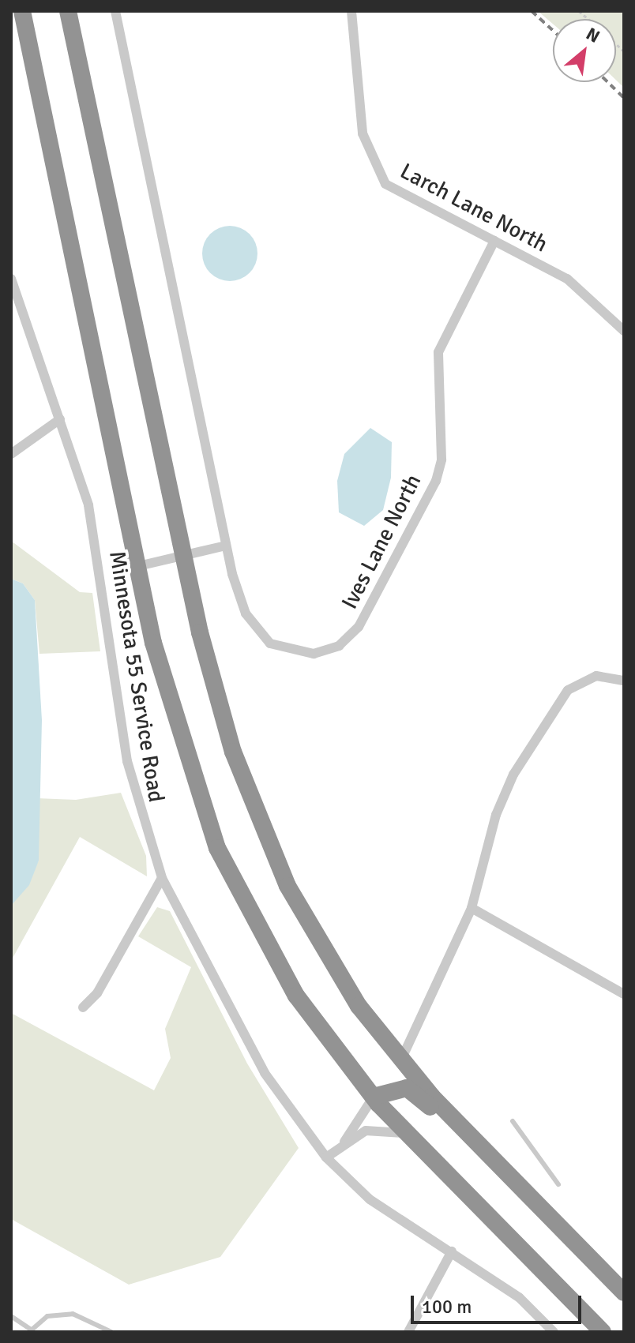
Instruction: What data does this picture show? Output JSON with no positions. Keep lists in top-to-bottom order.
{
  "streets": {
    "street": ["Larch Lane North", "Ives Lane North", "Minnesota 55 Service Road"]
  },
  "crossings": [
    ["Larch Lane North", "Ives Lane North"]
  ],
  "scale_bar": "100 m",
  "north": "top right"
}
